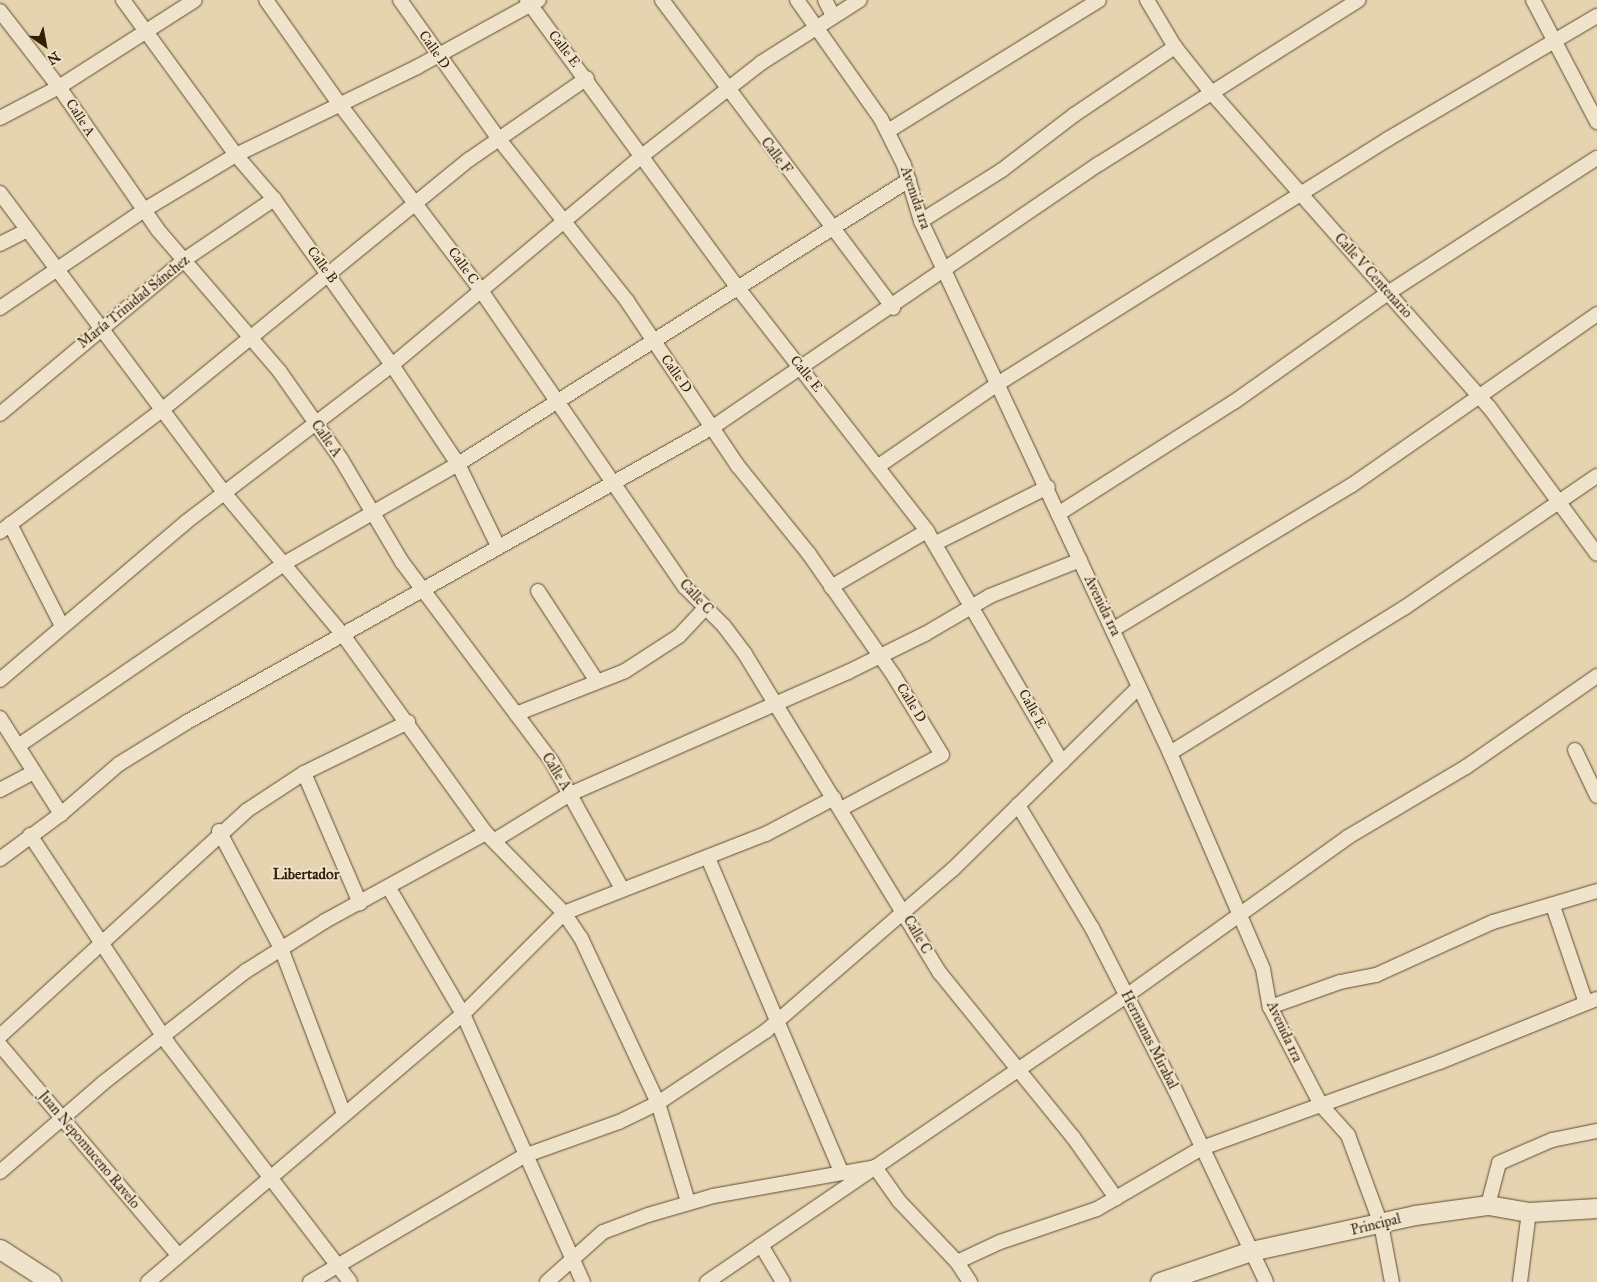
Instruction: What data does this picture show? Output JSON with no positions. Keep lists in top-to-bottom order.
{
  "streets": {
    "street": [
      "Calle E",
      "Calle D",
      "Calle A",
      "Calle F",
      "Avenida 1ra",
      "Calle B",
      "Calle C",
      "Calle V Centenario",
      "María Trinidad Sánchez",
      "Hermanas Mirabal",
      "Juan Nepomuceno Ravelo",
      "Principal"
    ]
  },
  "crossings": [
    ["Calle D", "Calle C"],
    ["Calle A", "María Trinidad Sánchez"],
    ["Avenida 1ra", "Principal"],
    ["Calle B", "María Trinidad Sánchez"],
    ["Hermanas Mirabal", "Principal"]
  ],
  "districts": ["Libertador"],
  "north": "bottom right"
}
